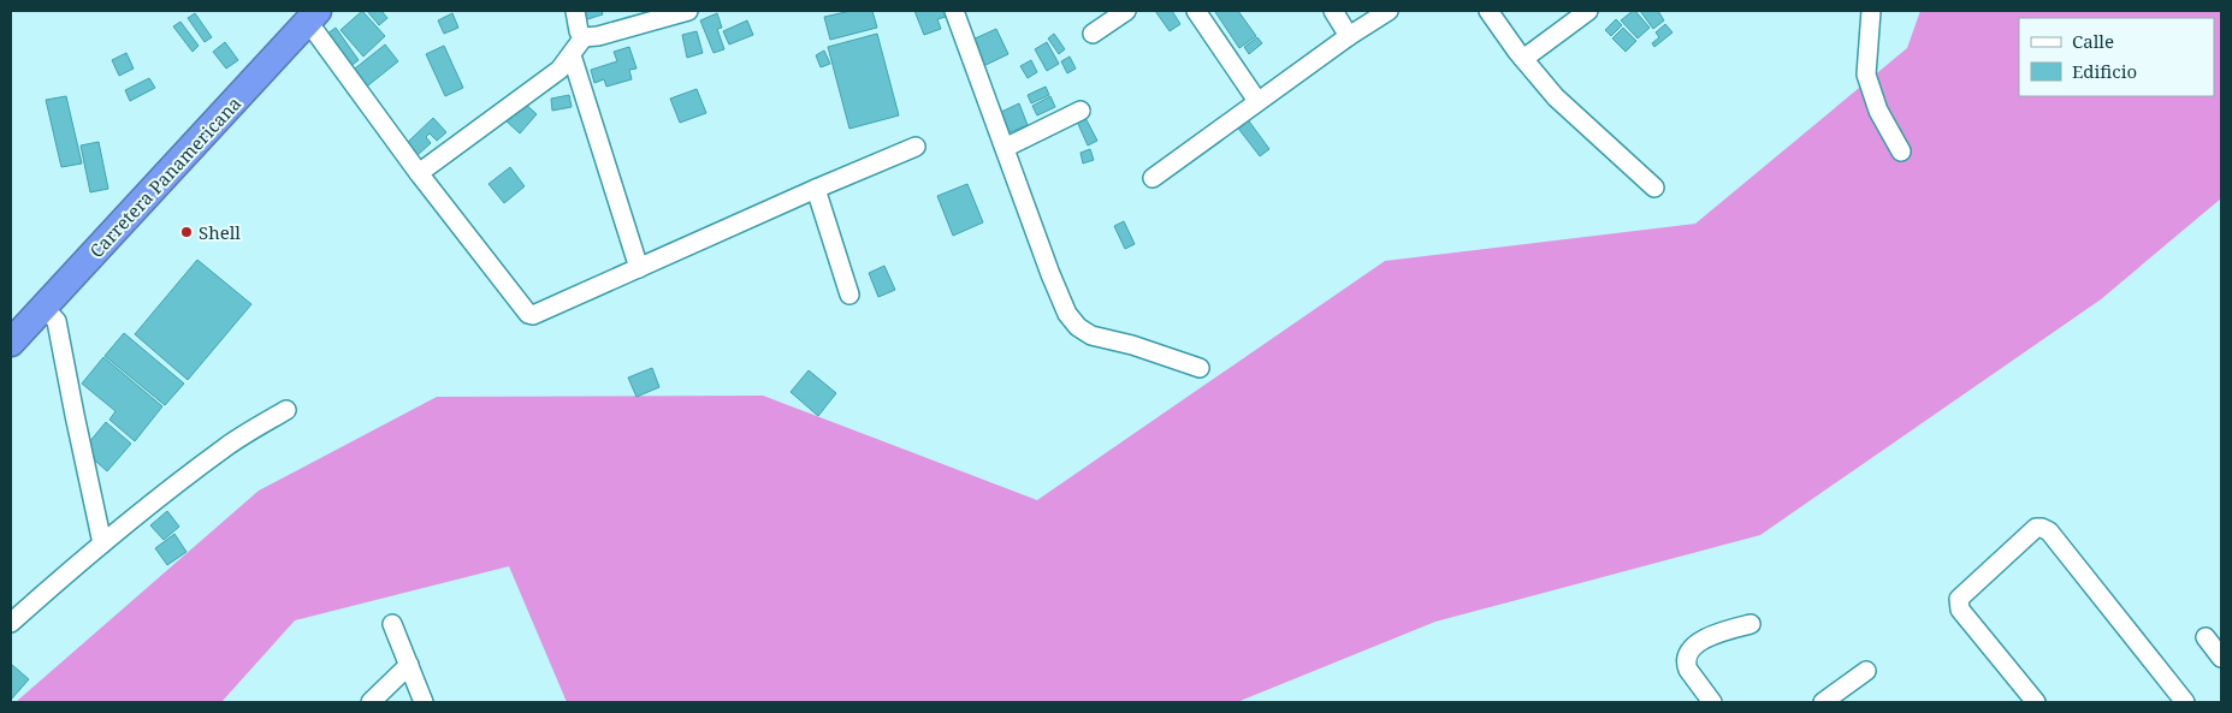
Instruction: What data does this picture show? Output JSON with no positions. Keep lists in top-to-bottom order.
{
  "streets": {
    "highway": ["Carretera Panamericana"]
  },
  "places": ["Shell"],
  "legend": ["Calle", "Edificio"]
}
